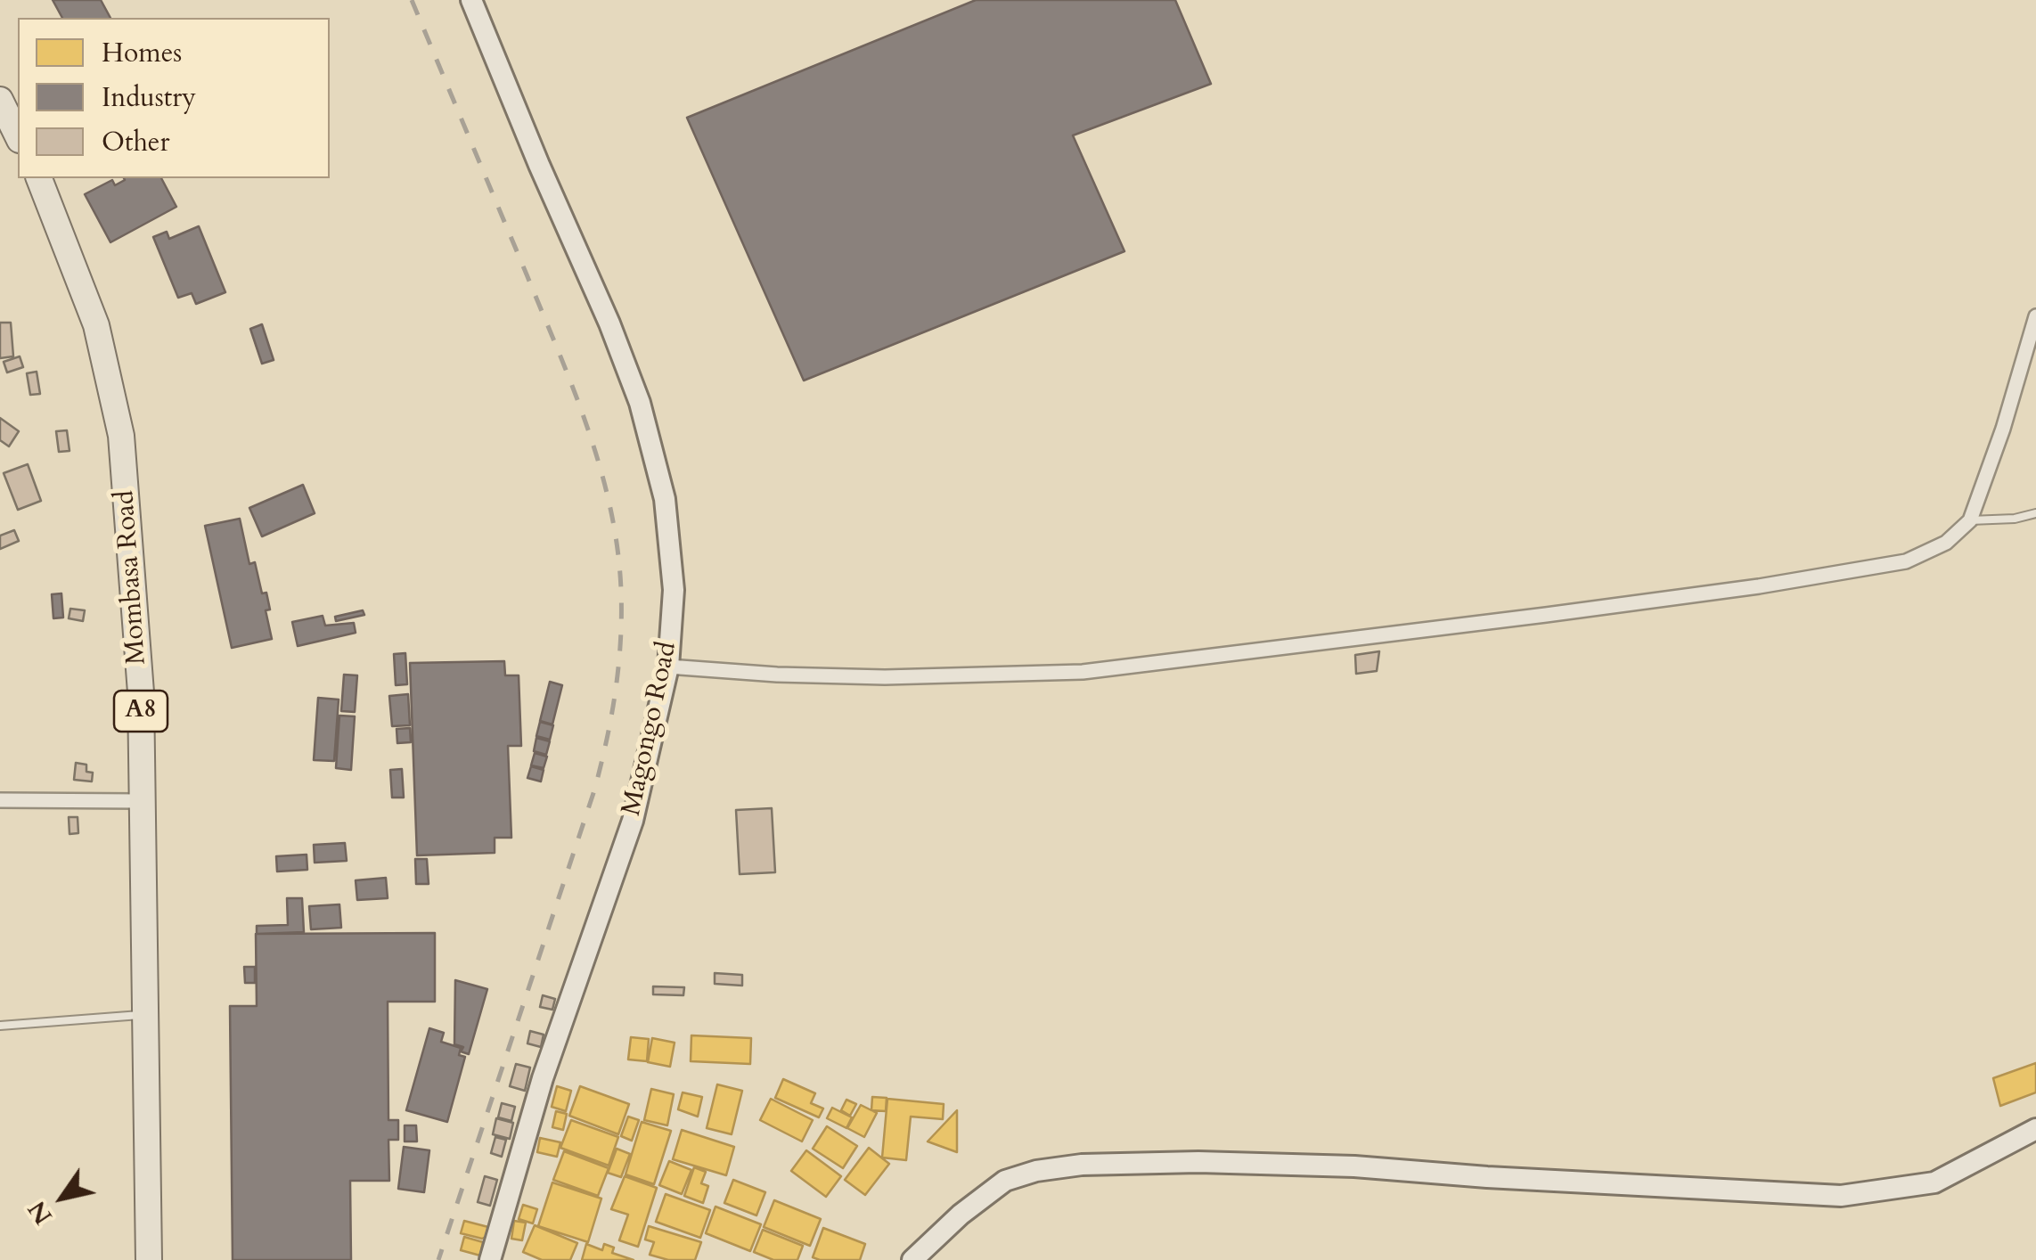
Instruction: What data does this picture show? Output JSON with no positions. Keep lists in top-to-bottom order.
{
  "streets": {
    "highway": ["Mombasa Road", "A8"],
    "street": ["Magongo Road"]
  },
  "legend": ["Homes", "Industry", "Other"],
  "north": "bottom left"
}
